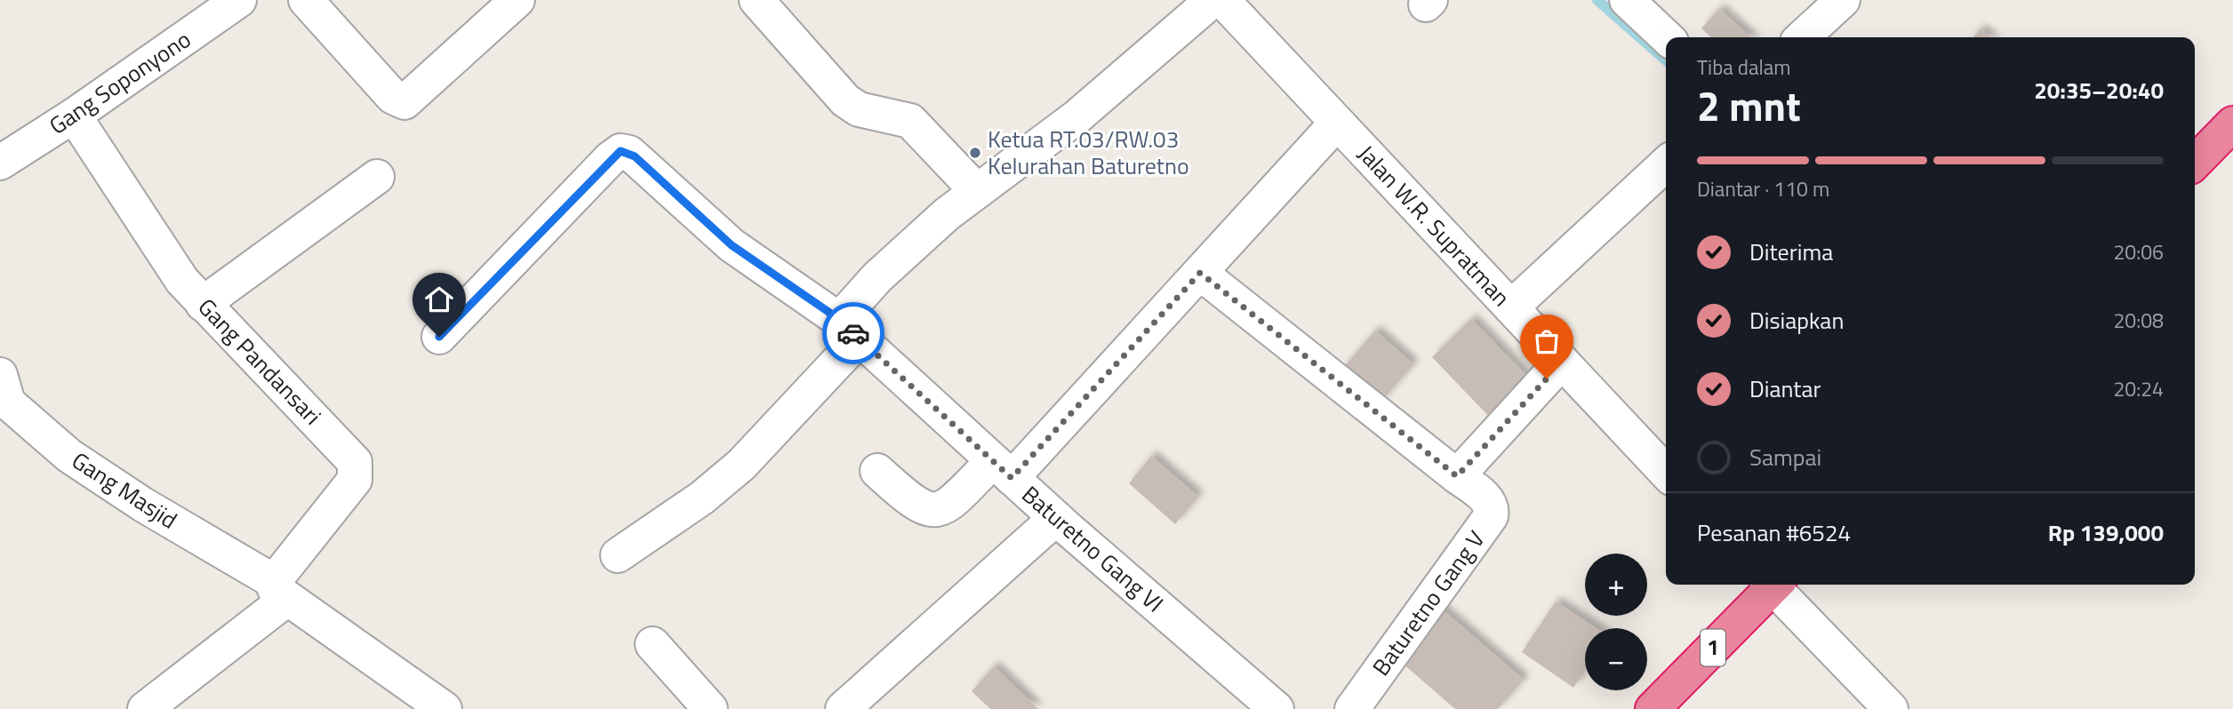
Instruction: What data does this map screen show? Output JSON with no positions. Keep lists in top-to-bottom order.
{
  "streets": {
    "highway": ["1"],
    "street": [
      "Gang Soponyono",
      "Jalan W.R. Supratman",
      "Gang Pandansari",
      "Gang Masjid",
      "Baturetno Gang VI",
      "Baturetno Gang V"
    ]
  },
  "crossings": [
    ["Gang Soponyono", "Gang Pandansari"],
    ["Gang Pandansari", "Gang Masjid"]
  ],
  "places": ["Ketua RT.03/RW.03 Kelurahan Baturetno"],
  "page": {
    "heading": ["2 mnt", "Tiba dalam", "20:35–20:40"],
    "panel": ["Pesanan #6524", "Rp 139,000"],
    "bar": "Diantar · 110 m",
    "list": [
      ["Diterima", "20:06"],
      ["Disiapkan", "20:08"],
      ["Diantar", "20:24"],
      "Sampai"
    ],
    "map_buttons": ["+", "−"]
  }
}
